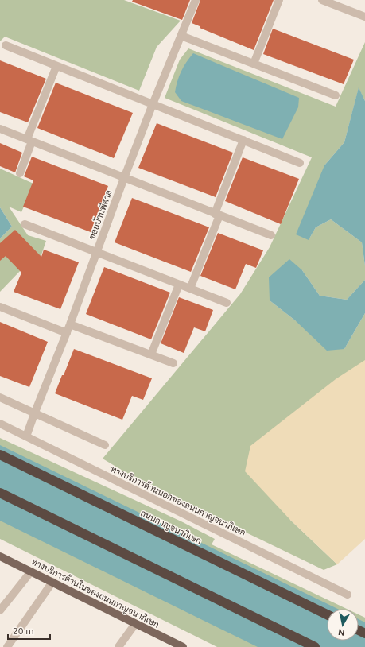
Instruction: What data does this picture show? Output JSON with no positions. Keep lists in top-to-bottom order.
{
  "streets": {
    "highway": ["ถนนกาญจนาภิเษก"],
    "main road": ["ทางบริการด้านในของถนนกาญจนาภิเษก"],
    "street": ["ซอยบ้านพิศาล", "ทางบริการด้านนอกของถนนกาญจนาภิเษก"]
  },
  "crossings": [
    ["ซอยบ้านพิศาล", "ทางบริการด้านนอกของถนนกาญจนาภิเษก"]
  ],
  "scale_bar": "20 m",
  "north": "bottom"
}
